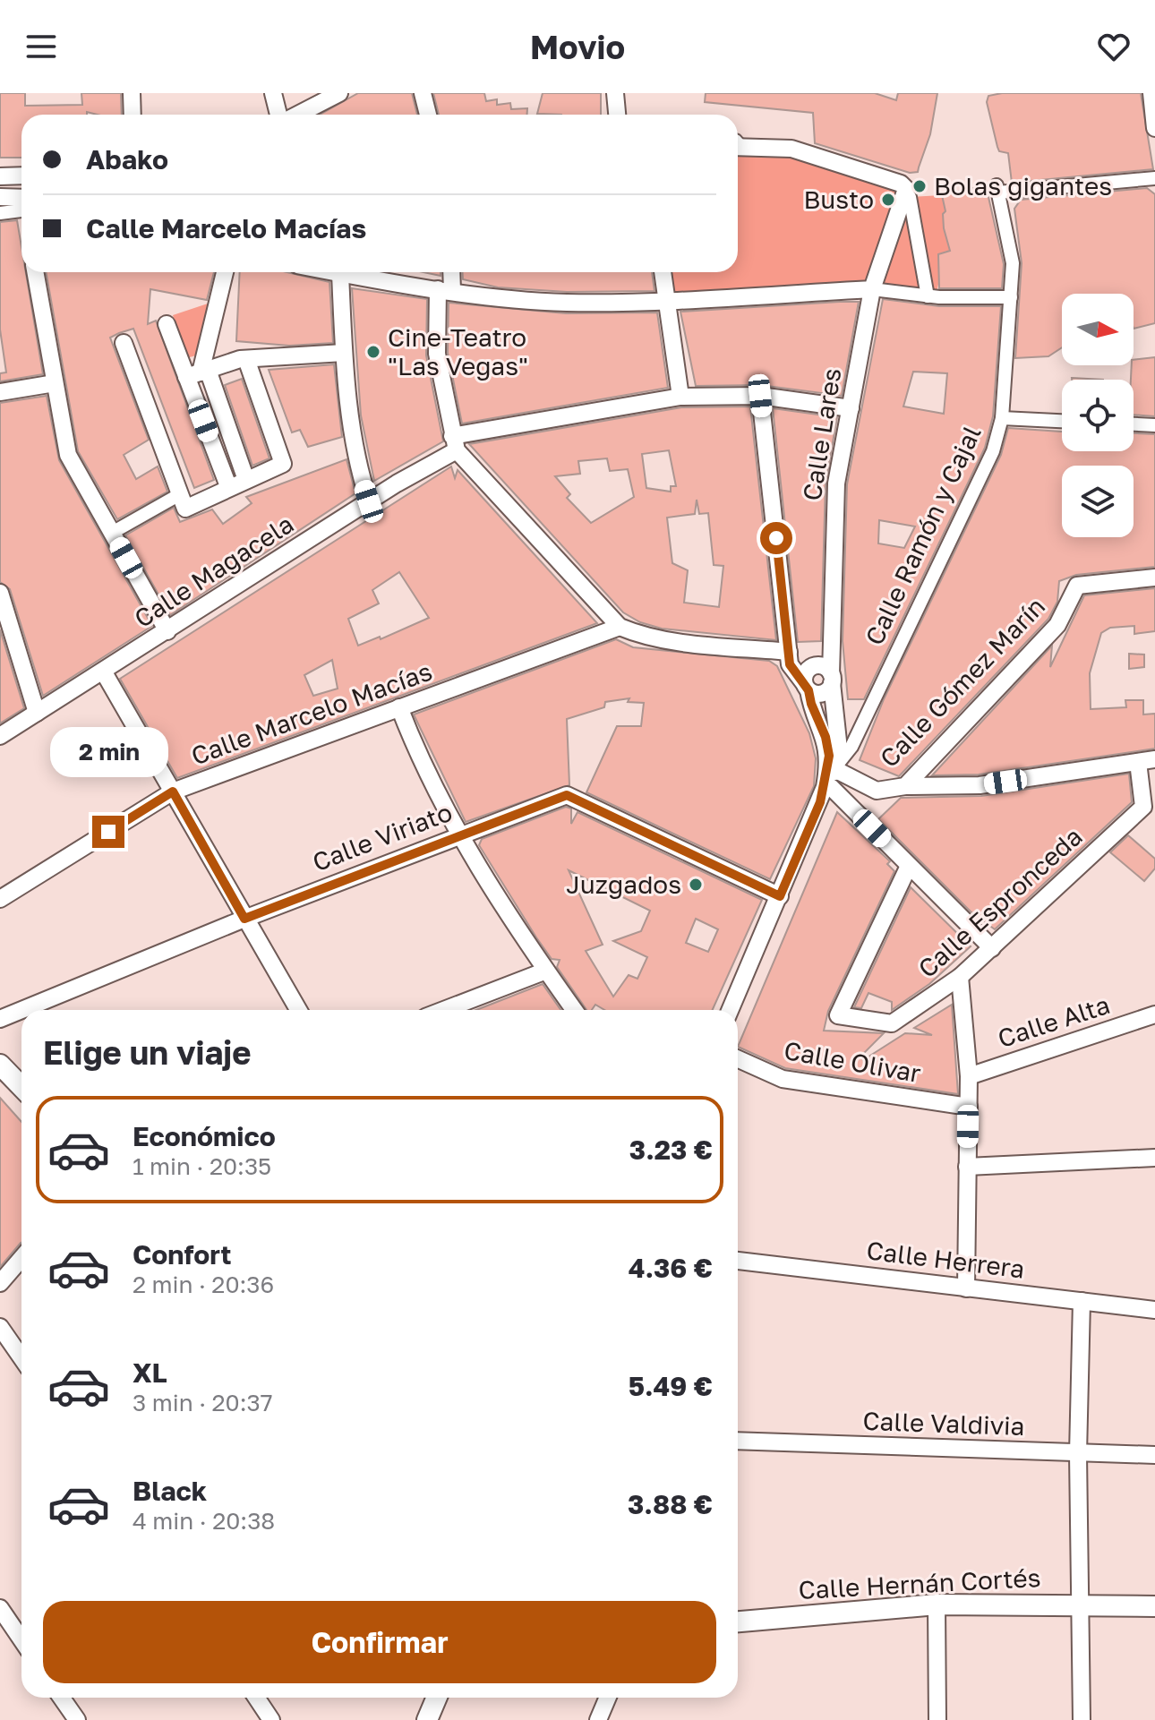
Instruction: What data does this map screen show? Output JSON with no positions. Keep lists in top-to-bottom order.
{
  "streets": {
    "street": [
      "Calle Lares",
      "Calle Ramón y Cajal",
      "Calle Magacela",
      "Calle Gómez Marín",
      "Calle Marcelo Macías",
      "Calle Viriato",
      "Calle Espronceda",
      "Calle Alta",
      "Calle Olivar",
      "Calle Herrera",
      "Calle Valdivia",
      "Calle Hernán Cortés"
    ]
  },
  "crossings": [
    ["Calle Lares", "Calle Ramón y Cajal"],
    ["Calle Lares", "Calle Magacela"],
    ["Calle Lares", "Calle Gómez Marín"],
    ["Calle Ramón y Cajal", "Calle Gómez Marín"]
  ],
  "places": [
    "Bolas gigantes",
    "Busto",
    "Cine-Teatro \"Las Vegas\"",
    "Juzgados"
  ],
  "north": "right",
  "page": {
    "header": "Movio",
    "banner": ["Abako", "Calle Marcelo Macías"],
    "bubble": "2 min",
    "heading": "Elige un viaje",
    "list": [
      {
        "name": "Económico",
        "note": "1 min · 20:35",
        "value": "3.23 €"
      },
      {
        "name": "Confort",
        "note": "2 min · 20:36",
        "value": "4.36 €"
      },
      {
        "name": "XL",
        "note": "3 min · 20:37",
        "value": "5.49 €"
      },
      {
        "name": "Black",
        "note": "4 min · 20:38",
        "value": "3.88 €"
      }
    ],
    "buttons": "Confirmar"
  }
}
